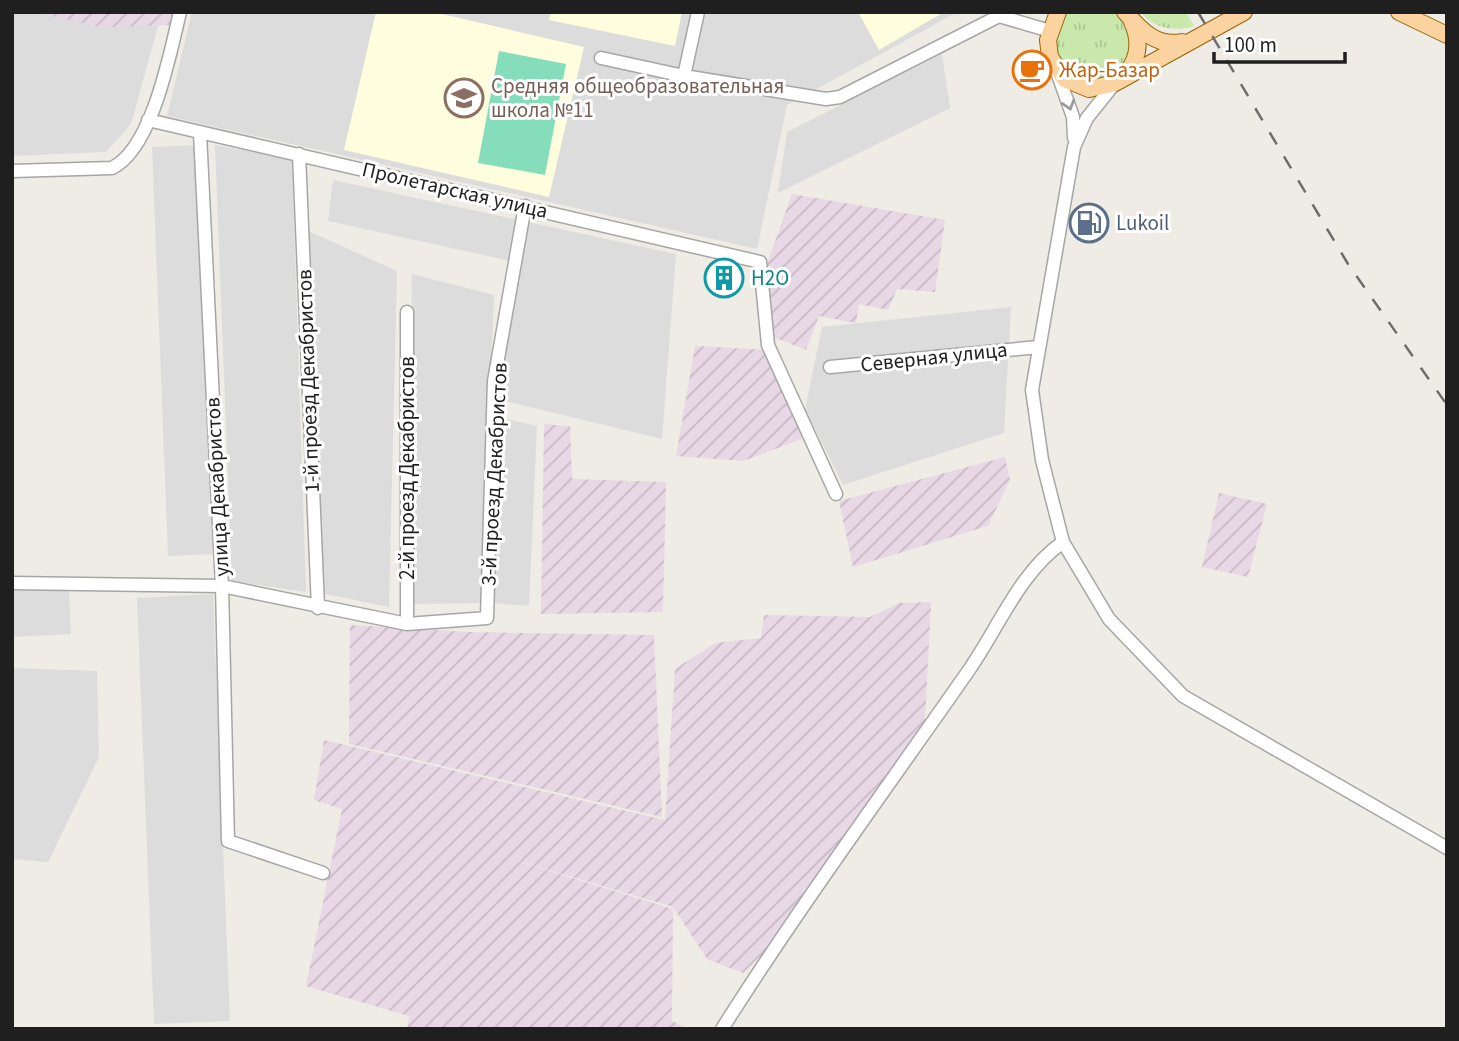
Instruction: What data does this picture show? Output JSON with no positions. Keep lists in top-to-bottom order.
{
  "streets": {
    "street": [
      "Пролетарская улица",
      "Северная улица",
      "1-й проезд Декабристов",
      "2-й проезд Декабристов",
      "3-й проезд Декабристов",
      "улица Декабристов"
    ]
  },
  "crossings": [
    ["Пролетарская улица", "1-й проезд Декабристов"],
    ["Пролетарская улица", "3-й проезд Декабристов"],
    ["Пролетарская улица", "улица Декабристов"],
    ["2-й проезд Декабристов", "3-й проезд Декабристов"]
  ],
  "places": {
    "cafe": ["Жар-Базар"],
    "school or university": ["Средняя общеобразовательная школа №11"],
    "fuel station": ["Lukoil"],
    "building": ["Н2О"]
  },
  "scale_bar": "100 m"
}
